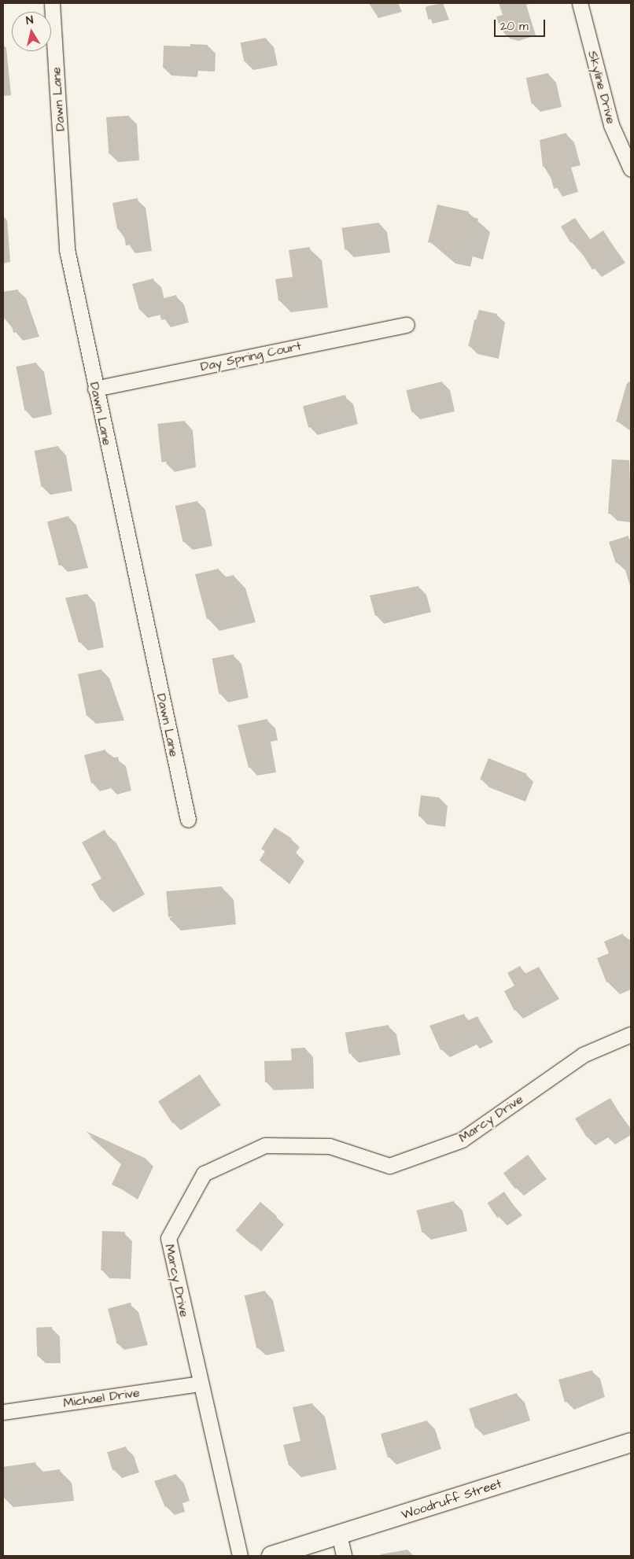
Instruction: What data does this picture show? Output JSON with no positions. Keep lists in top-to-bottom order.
{
  "streets": {
    "street": [
      "Skyline Drive",
      "Dawn Lane",
      "Day Spring Court",
      "Marcy Drive",
      "Michael Drive",
      "Woodruff Street"
    ]
  },
  "crossings": [
    ["Dawn Lane", "Day Spring Court"],
    ["Marcy Drive", "Michael Drive"]
  ],
  "scale_bar": "20 m",
  "north": "top"
}
